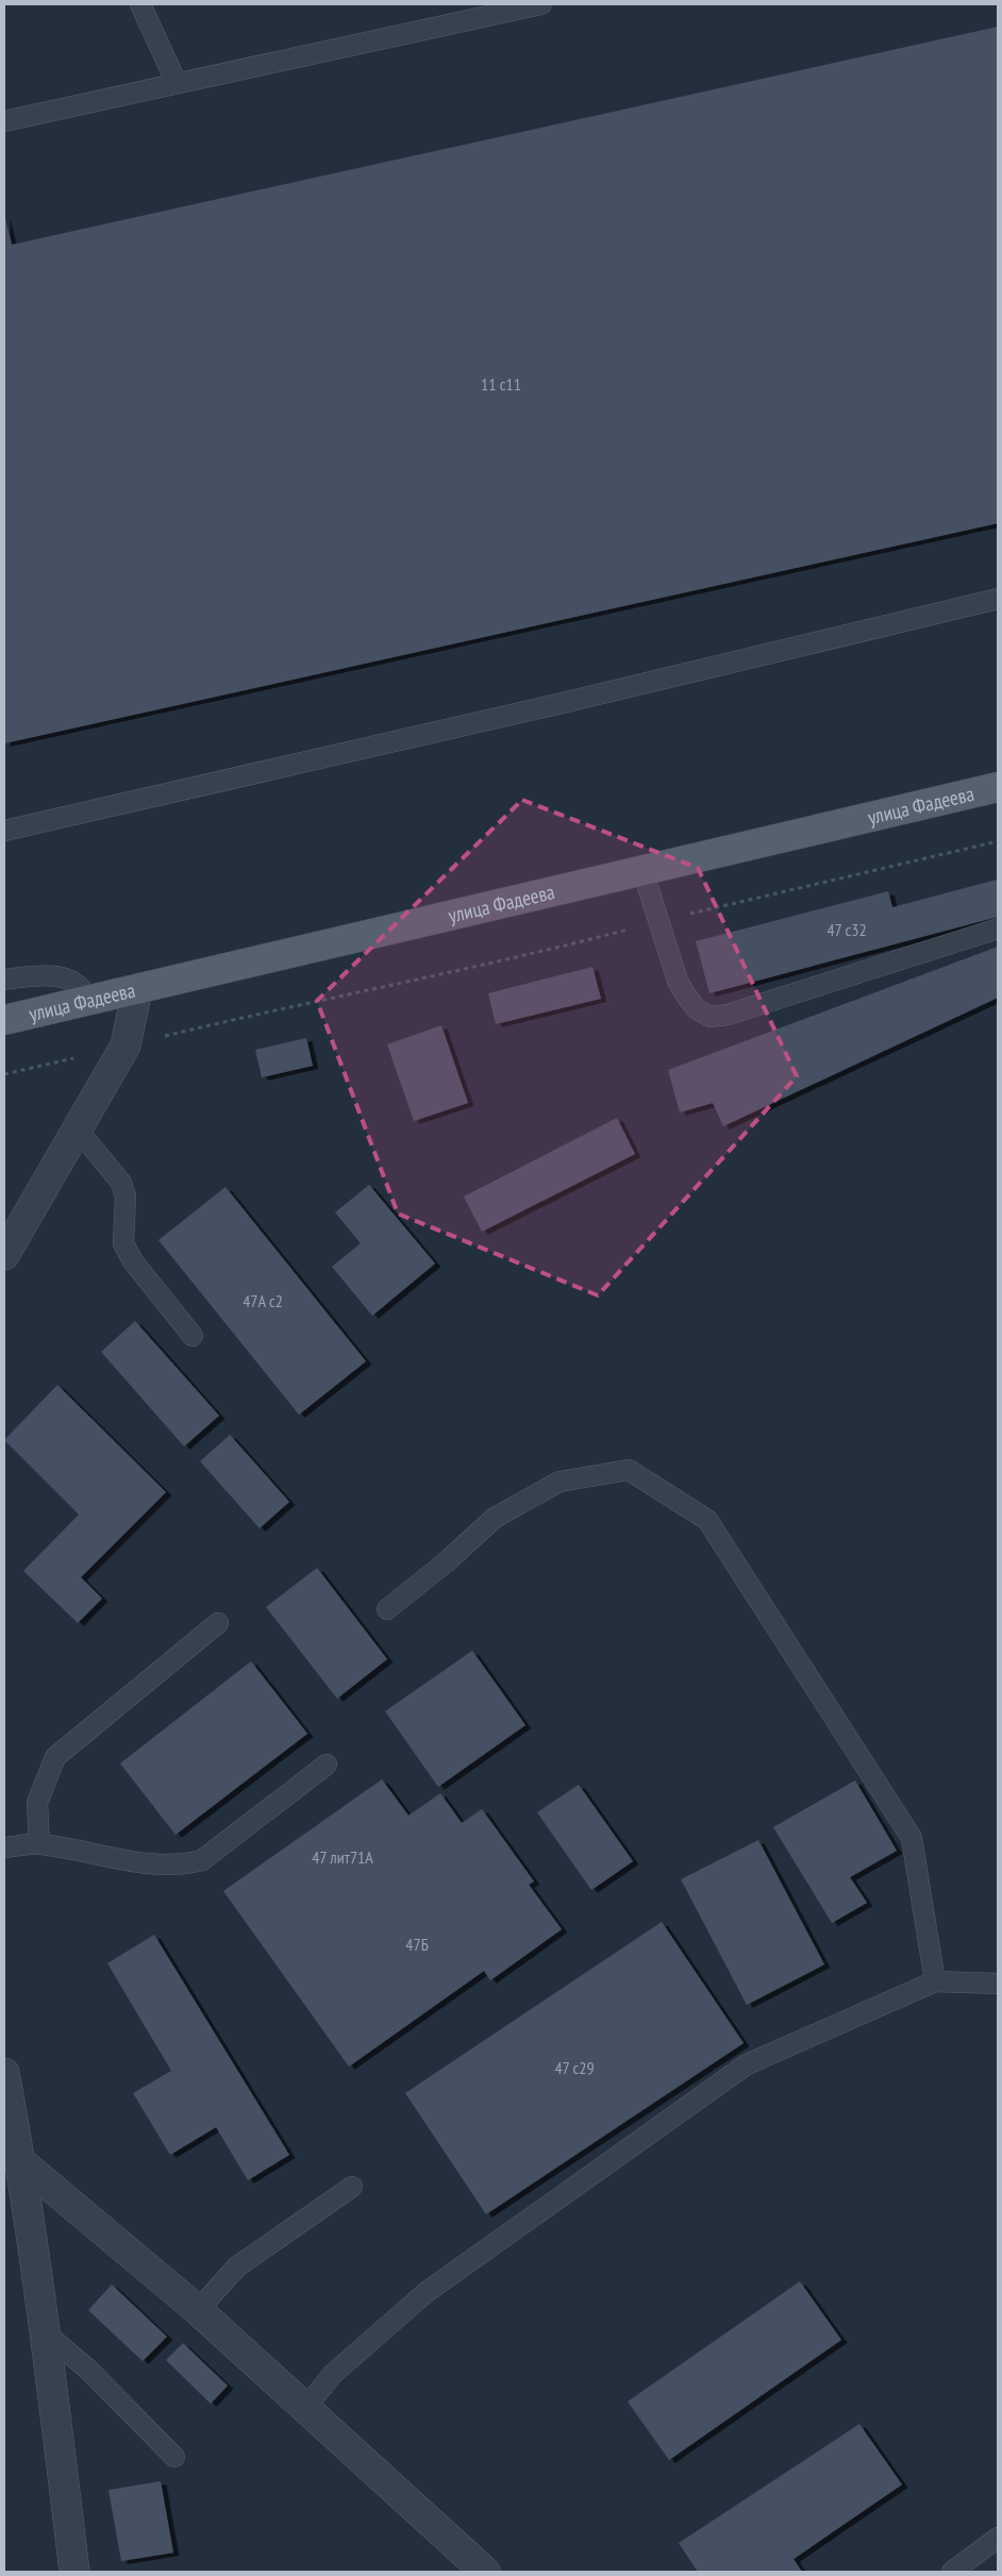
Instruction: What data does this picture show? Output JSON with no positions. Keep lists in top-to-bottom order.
{
  "streets": {
    "main road": ["улица Фадеева"]
  },
  "house_numbers": [
    "11 с11",
    "47 с32",
    "47А с2",
    "47 лит71А",
    "47Б",
    "47 с29"
  ]
}
